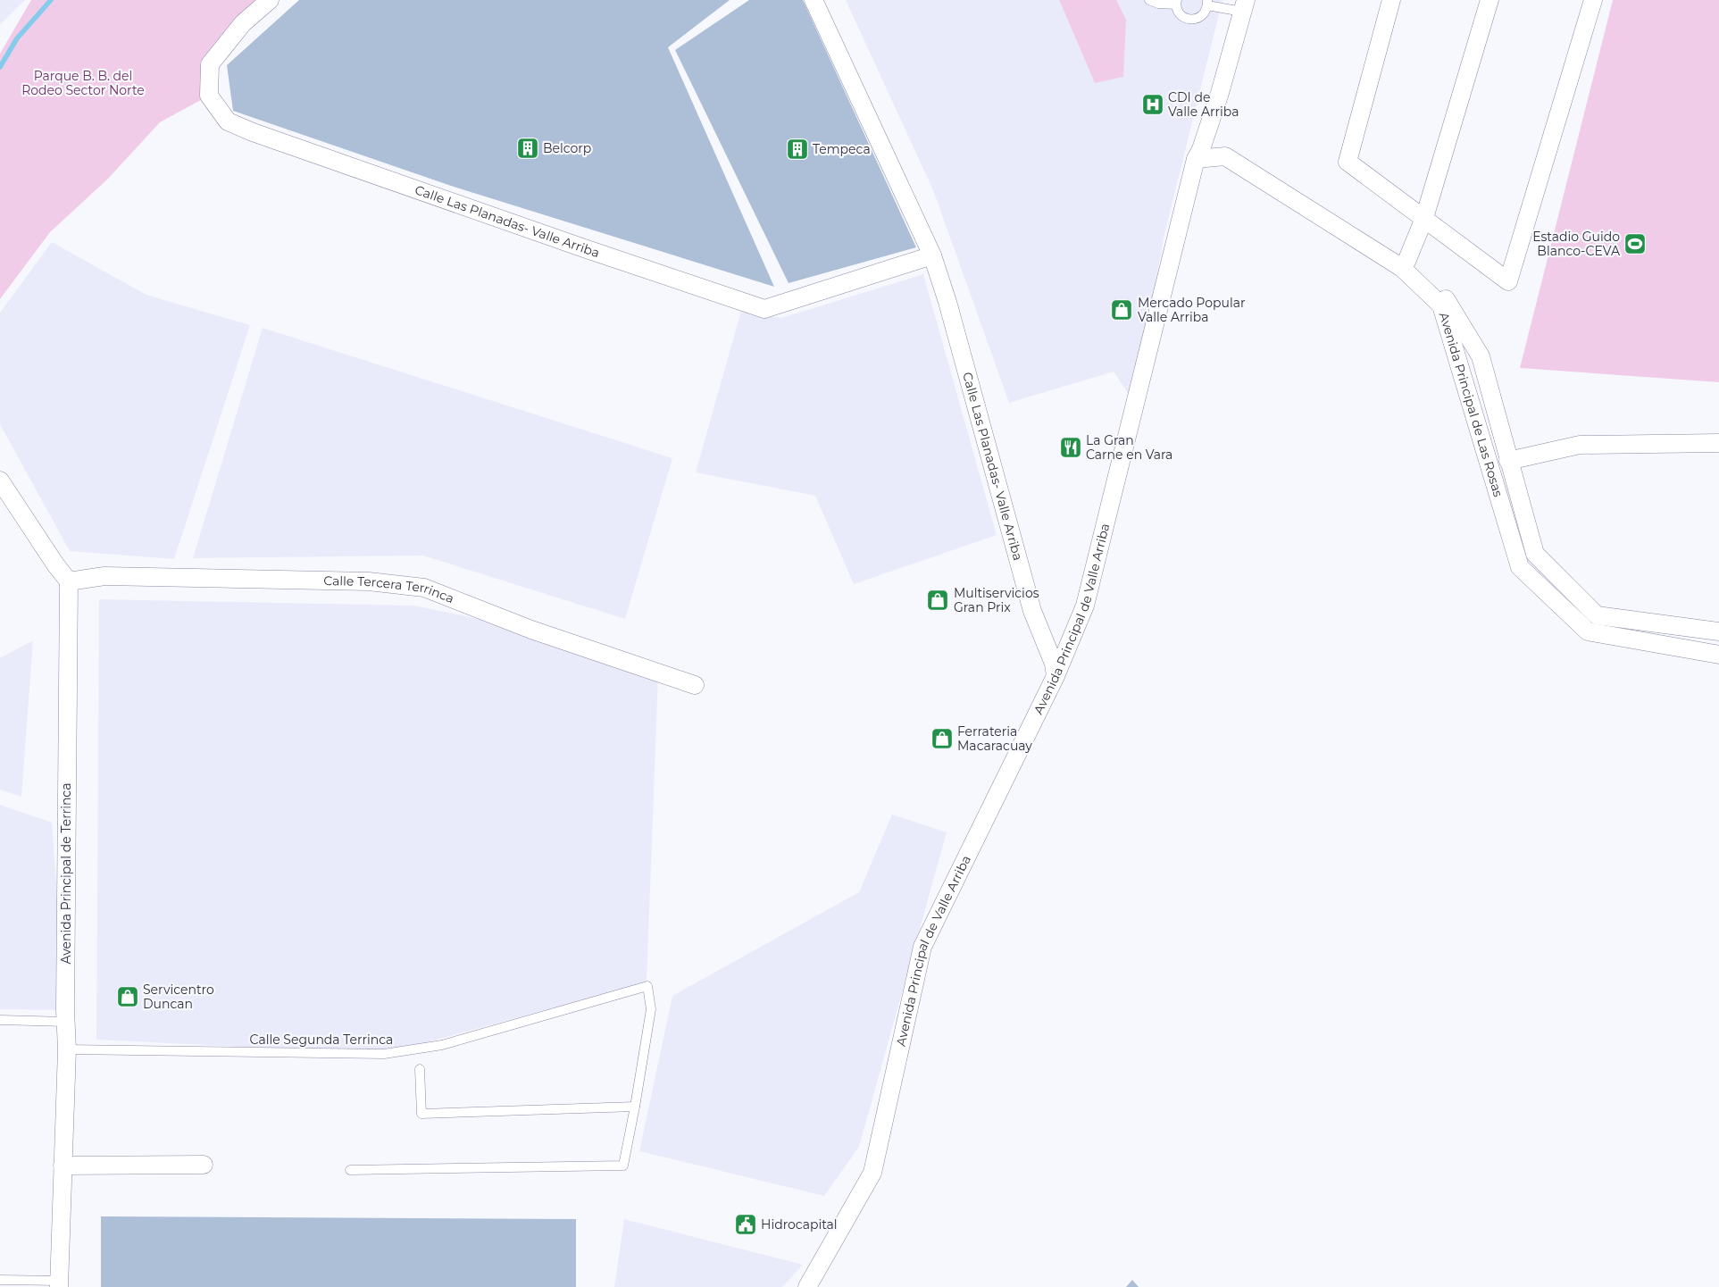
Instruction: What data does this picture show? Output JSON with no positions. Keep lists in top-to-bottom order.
{
  "streets": {
    "street": [
      "Calle Las Planadas- Valle Arriba",
      "Avenida Principal de Las Rosas",
      "Calle Tercera Terrinca",
      "Avenida Principal de Valle Arriba",
      "Avenida Principal de Terrinca"
    ],
    "lane": ["Calle Segunda Terrinca"]
  },
  "crossings": [
    ["Calle Las Planadas- Valle Arriba", "Avenida Principal de Valle Arriba"],
    ["Avenida Principal de Las Rosas", "Avenida Principal de Valle Arriba"],
    ["Calle Tercera Terrinca", "Avenida Principal de Terrinca"],
    ["Avenida Principal de Terrinca", "Calle Segunda Terrinca"]
  ],
  "parks": ["Parque B. B. del Rodeo Sector Norte"],
  "places": {
    "hospital": ["CDI de Valle Arriba"],
    "building": ["Belcorp", "Tempeca"],
    "sports": ["Estadio Guido Blanco-CEVA"],
    "shop": [
      "Mercado Popular Valle Arriba",
      "Multiservicios Gran Prix",
      "Ferrateria Macaracuay",
      "Servicentro Duncan"
    ],
    "restaurant": ["La Gran Carne en Vara"],
    "public building": ["Hidrocapital"]
  }
}
